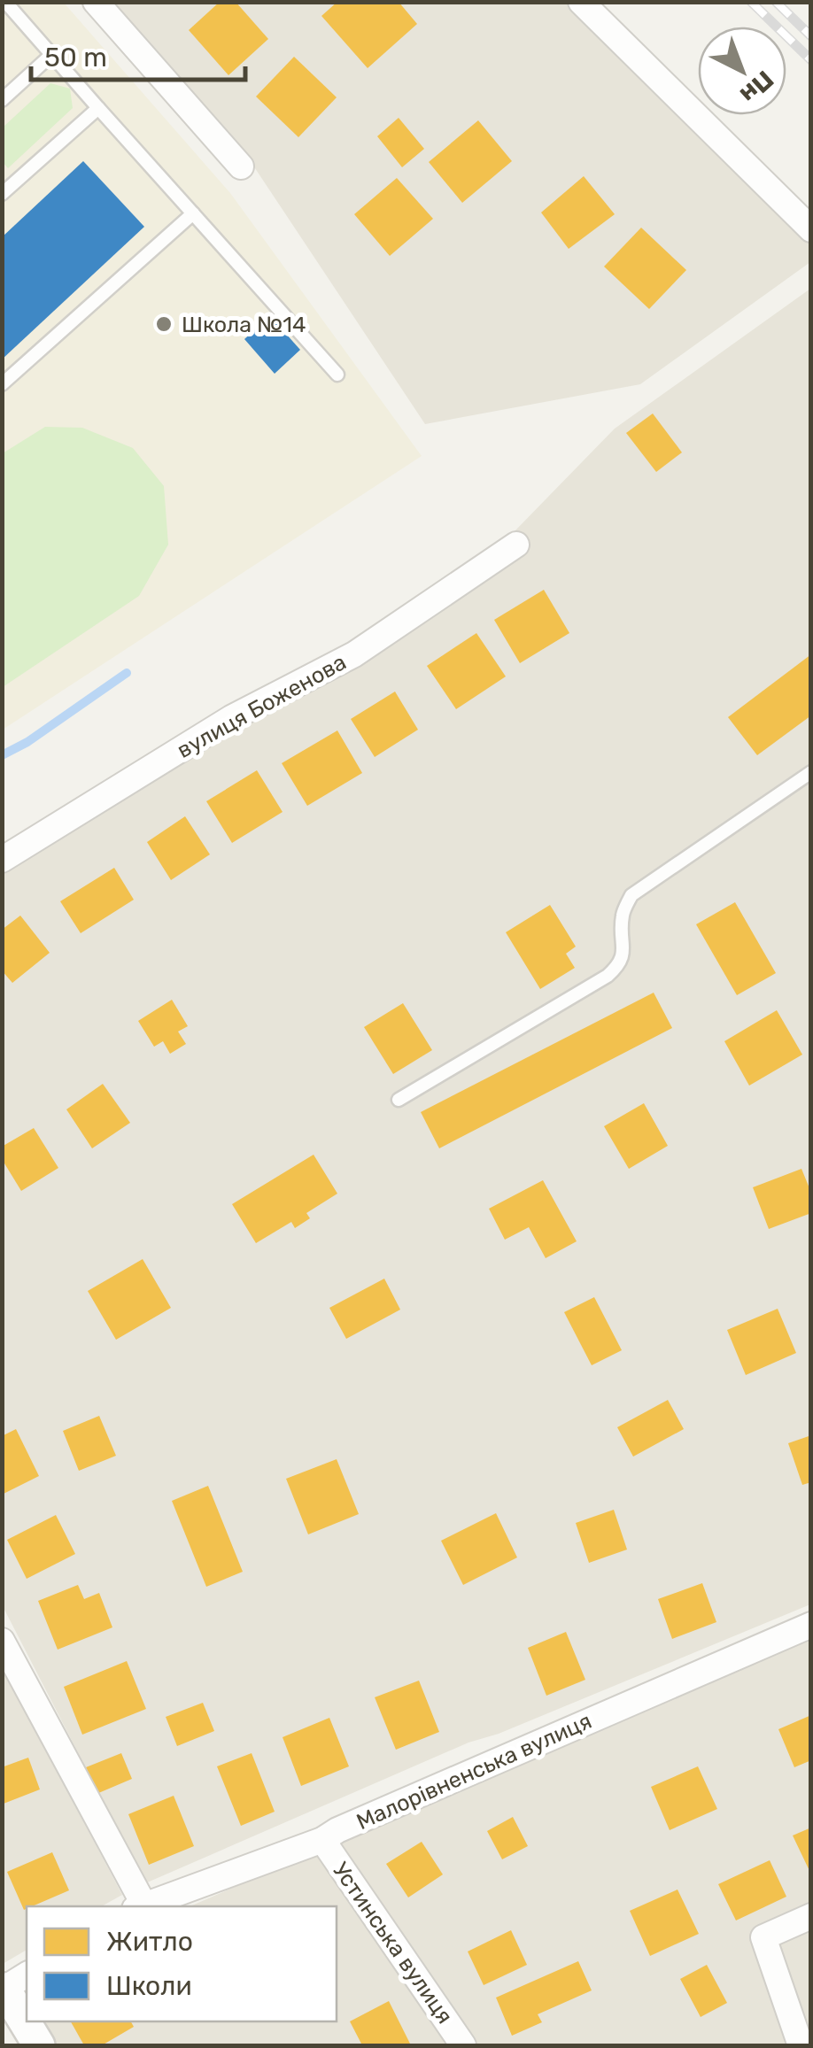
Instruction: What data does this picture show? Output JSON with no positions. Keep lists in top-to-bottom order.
{
  "streets": {
    "street": ["вулиця Боженова", "Малорівненська вулиця", "Устинська вулиця"]
  },
  "crossings": [
    ["Малорівненська вулиця", "Устинська вулиця"]
  ],
  "places": ["Школа №14"],
  "legend": ["Житло", "Школи"],
  "scale_bar": "50 m",
  "north": "bottom right"
}
